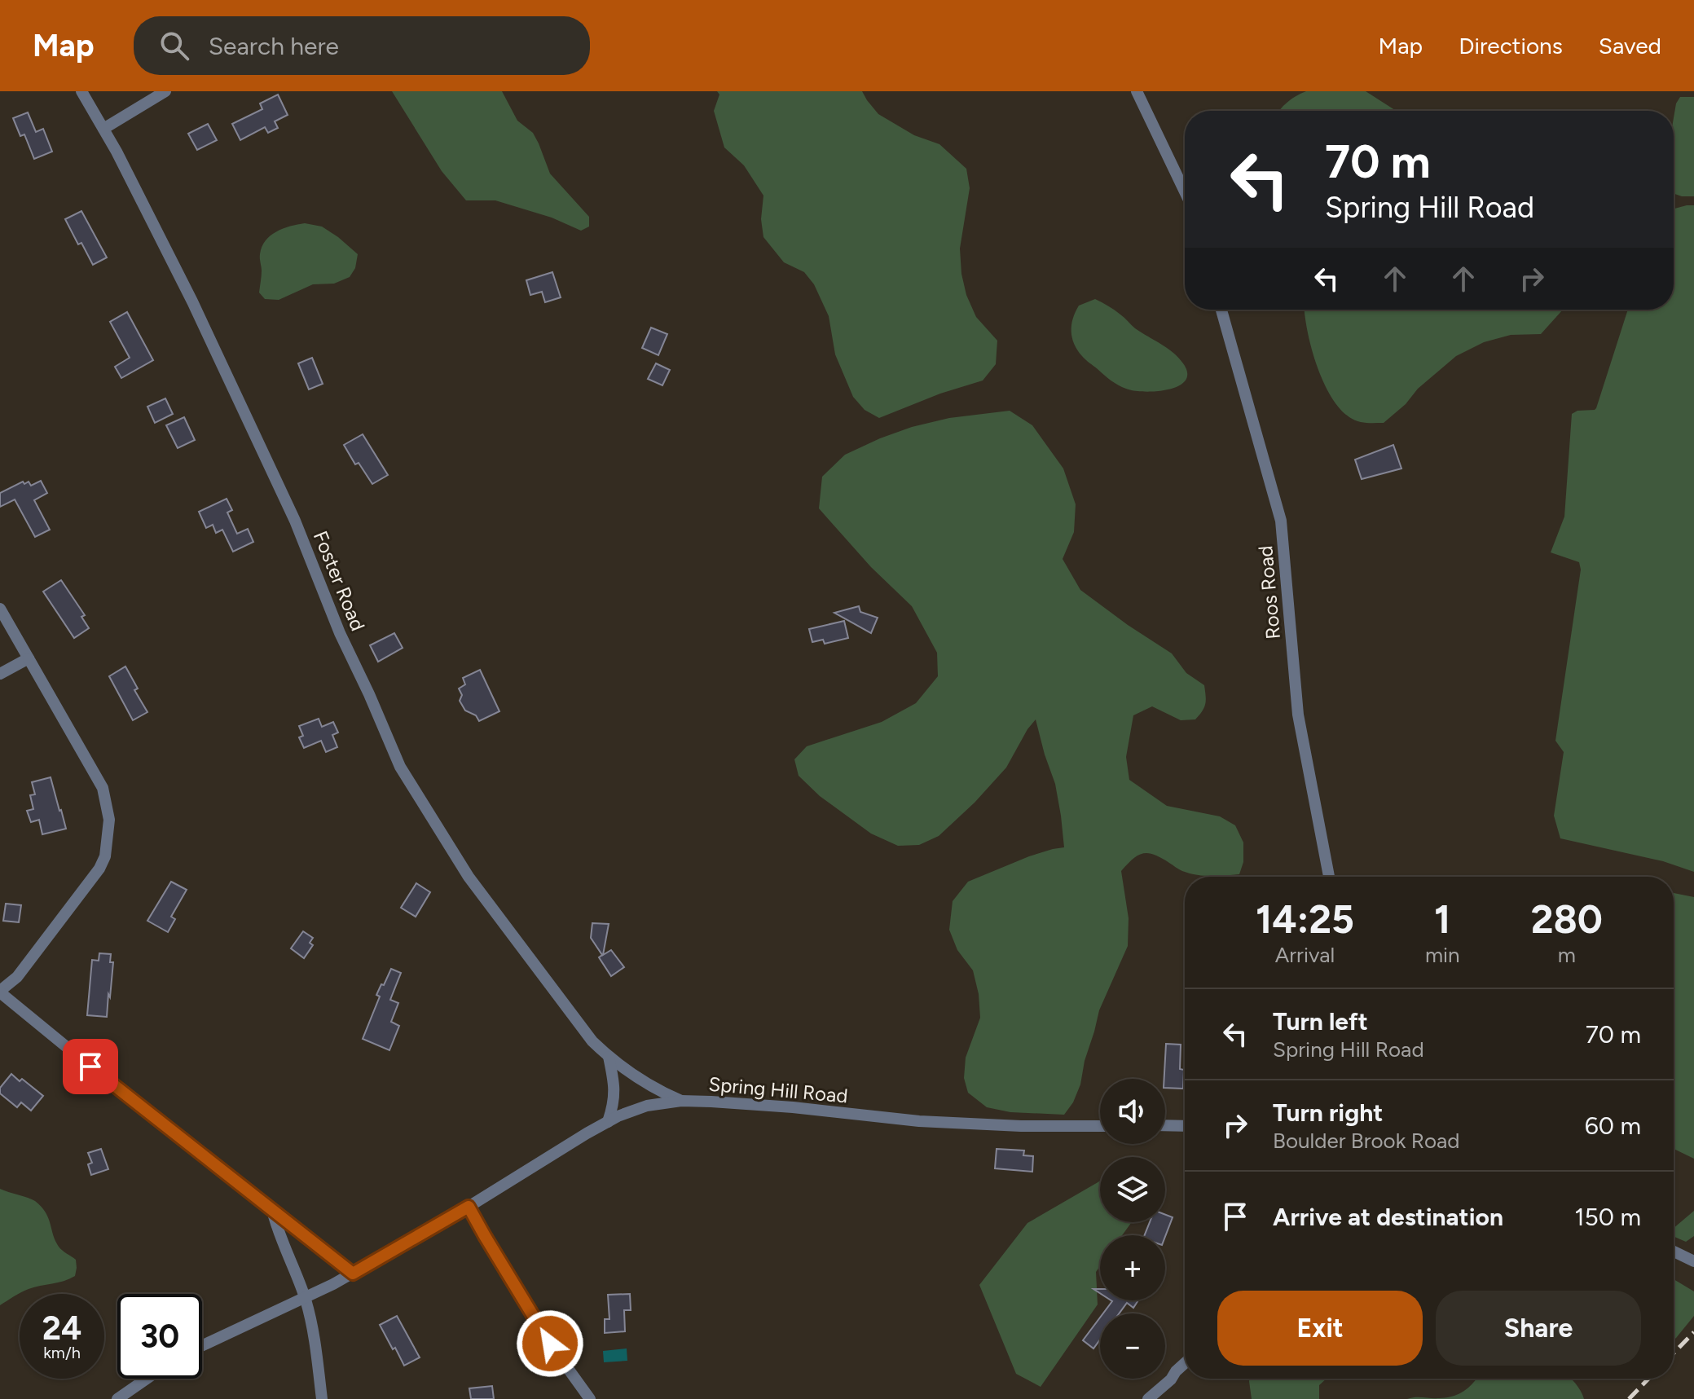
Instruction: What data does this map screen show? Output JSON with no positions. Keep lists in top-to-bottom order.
{
  "streets": {
    "street": ["Foster Road", "Roos Road", "Spring Hill Road"]
  },
  "crossings": [
    ["Foster Road", "Spring Hill Road"]
  ],
  "page": {
    "header": "Map",
    "search": "Search here",
    "nav": ["Map", "Directions", "Saved"],
    "turn": ["70 m", "Spring Hill Road"],
    "eta": [
      "14:25",
      "Arrival",
      "1",
      "min",
      "280",
      "m"
    ],
    "list": [
      {
        "name": "Turn left",
        "note": "Spring Hill Road",
        "value": "70 m"
      },
      {
        "name": "Turn right",
        "note": "Boulder Brook Road",
        "value": "60 m"
      },
      {
        "name": "Arrive at destination",
        "value": "150 m"
      }
    ],
    "map_buttons": ["+", "−"],
    "buttons": ["Exit", "Share"],
    "speed": "24 km/h",
    "limit": "30"
  }
}
